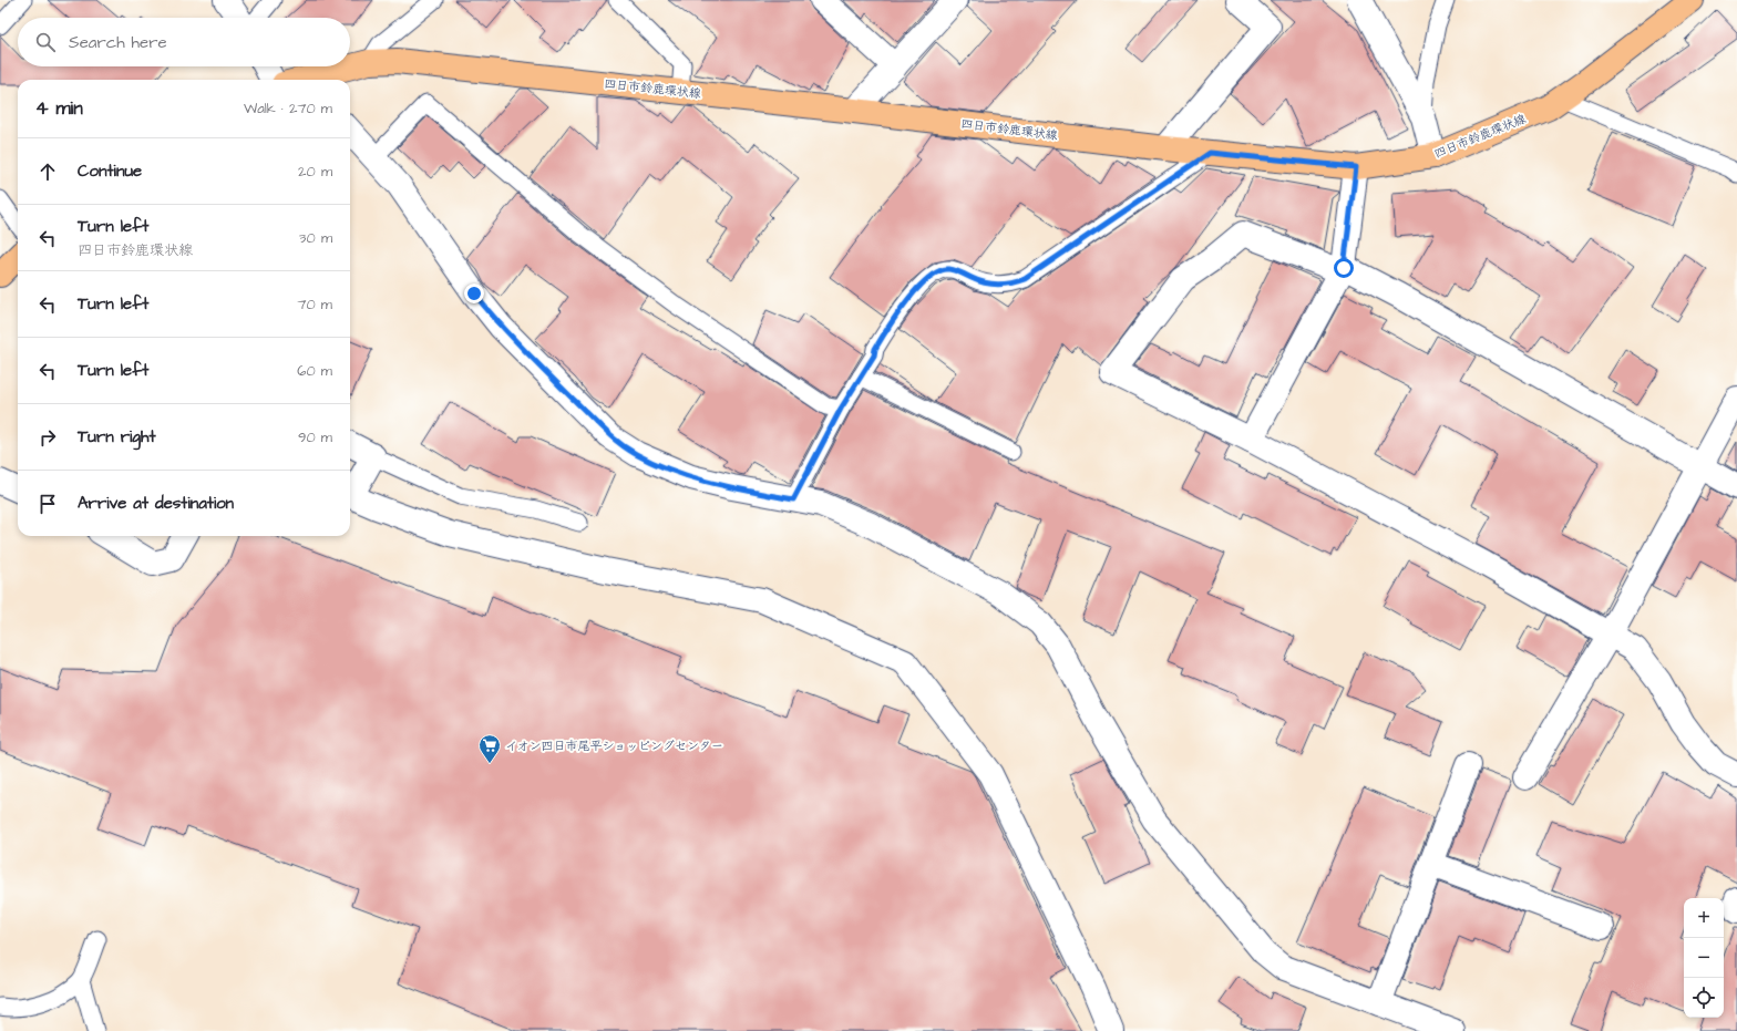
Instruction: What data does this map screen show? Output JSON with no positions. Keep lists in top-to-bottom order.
{
  "streets": {
    "main road": ["四日市鈴鹿環状線"]
  },
  "places": {
    "supermarket": ["イオン四日市尾平ショッピングセンター"]
  },
  "page": {
    "search": "Search here",
    "heading": ["4 min", "Walk · 270 m"],
    "list": [
      ["Continue", "20 m"],
      ["Turn left", "四日市鈴鹿環状線", "30 m"],
      ["Turn left", "70 m"],
      ["Turn left", "60 m"],
      ["Turn right", "90 m"],
      "Arrive at destination"
    ],
    "map_buttons": ["+", "−"]
  }
}
